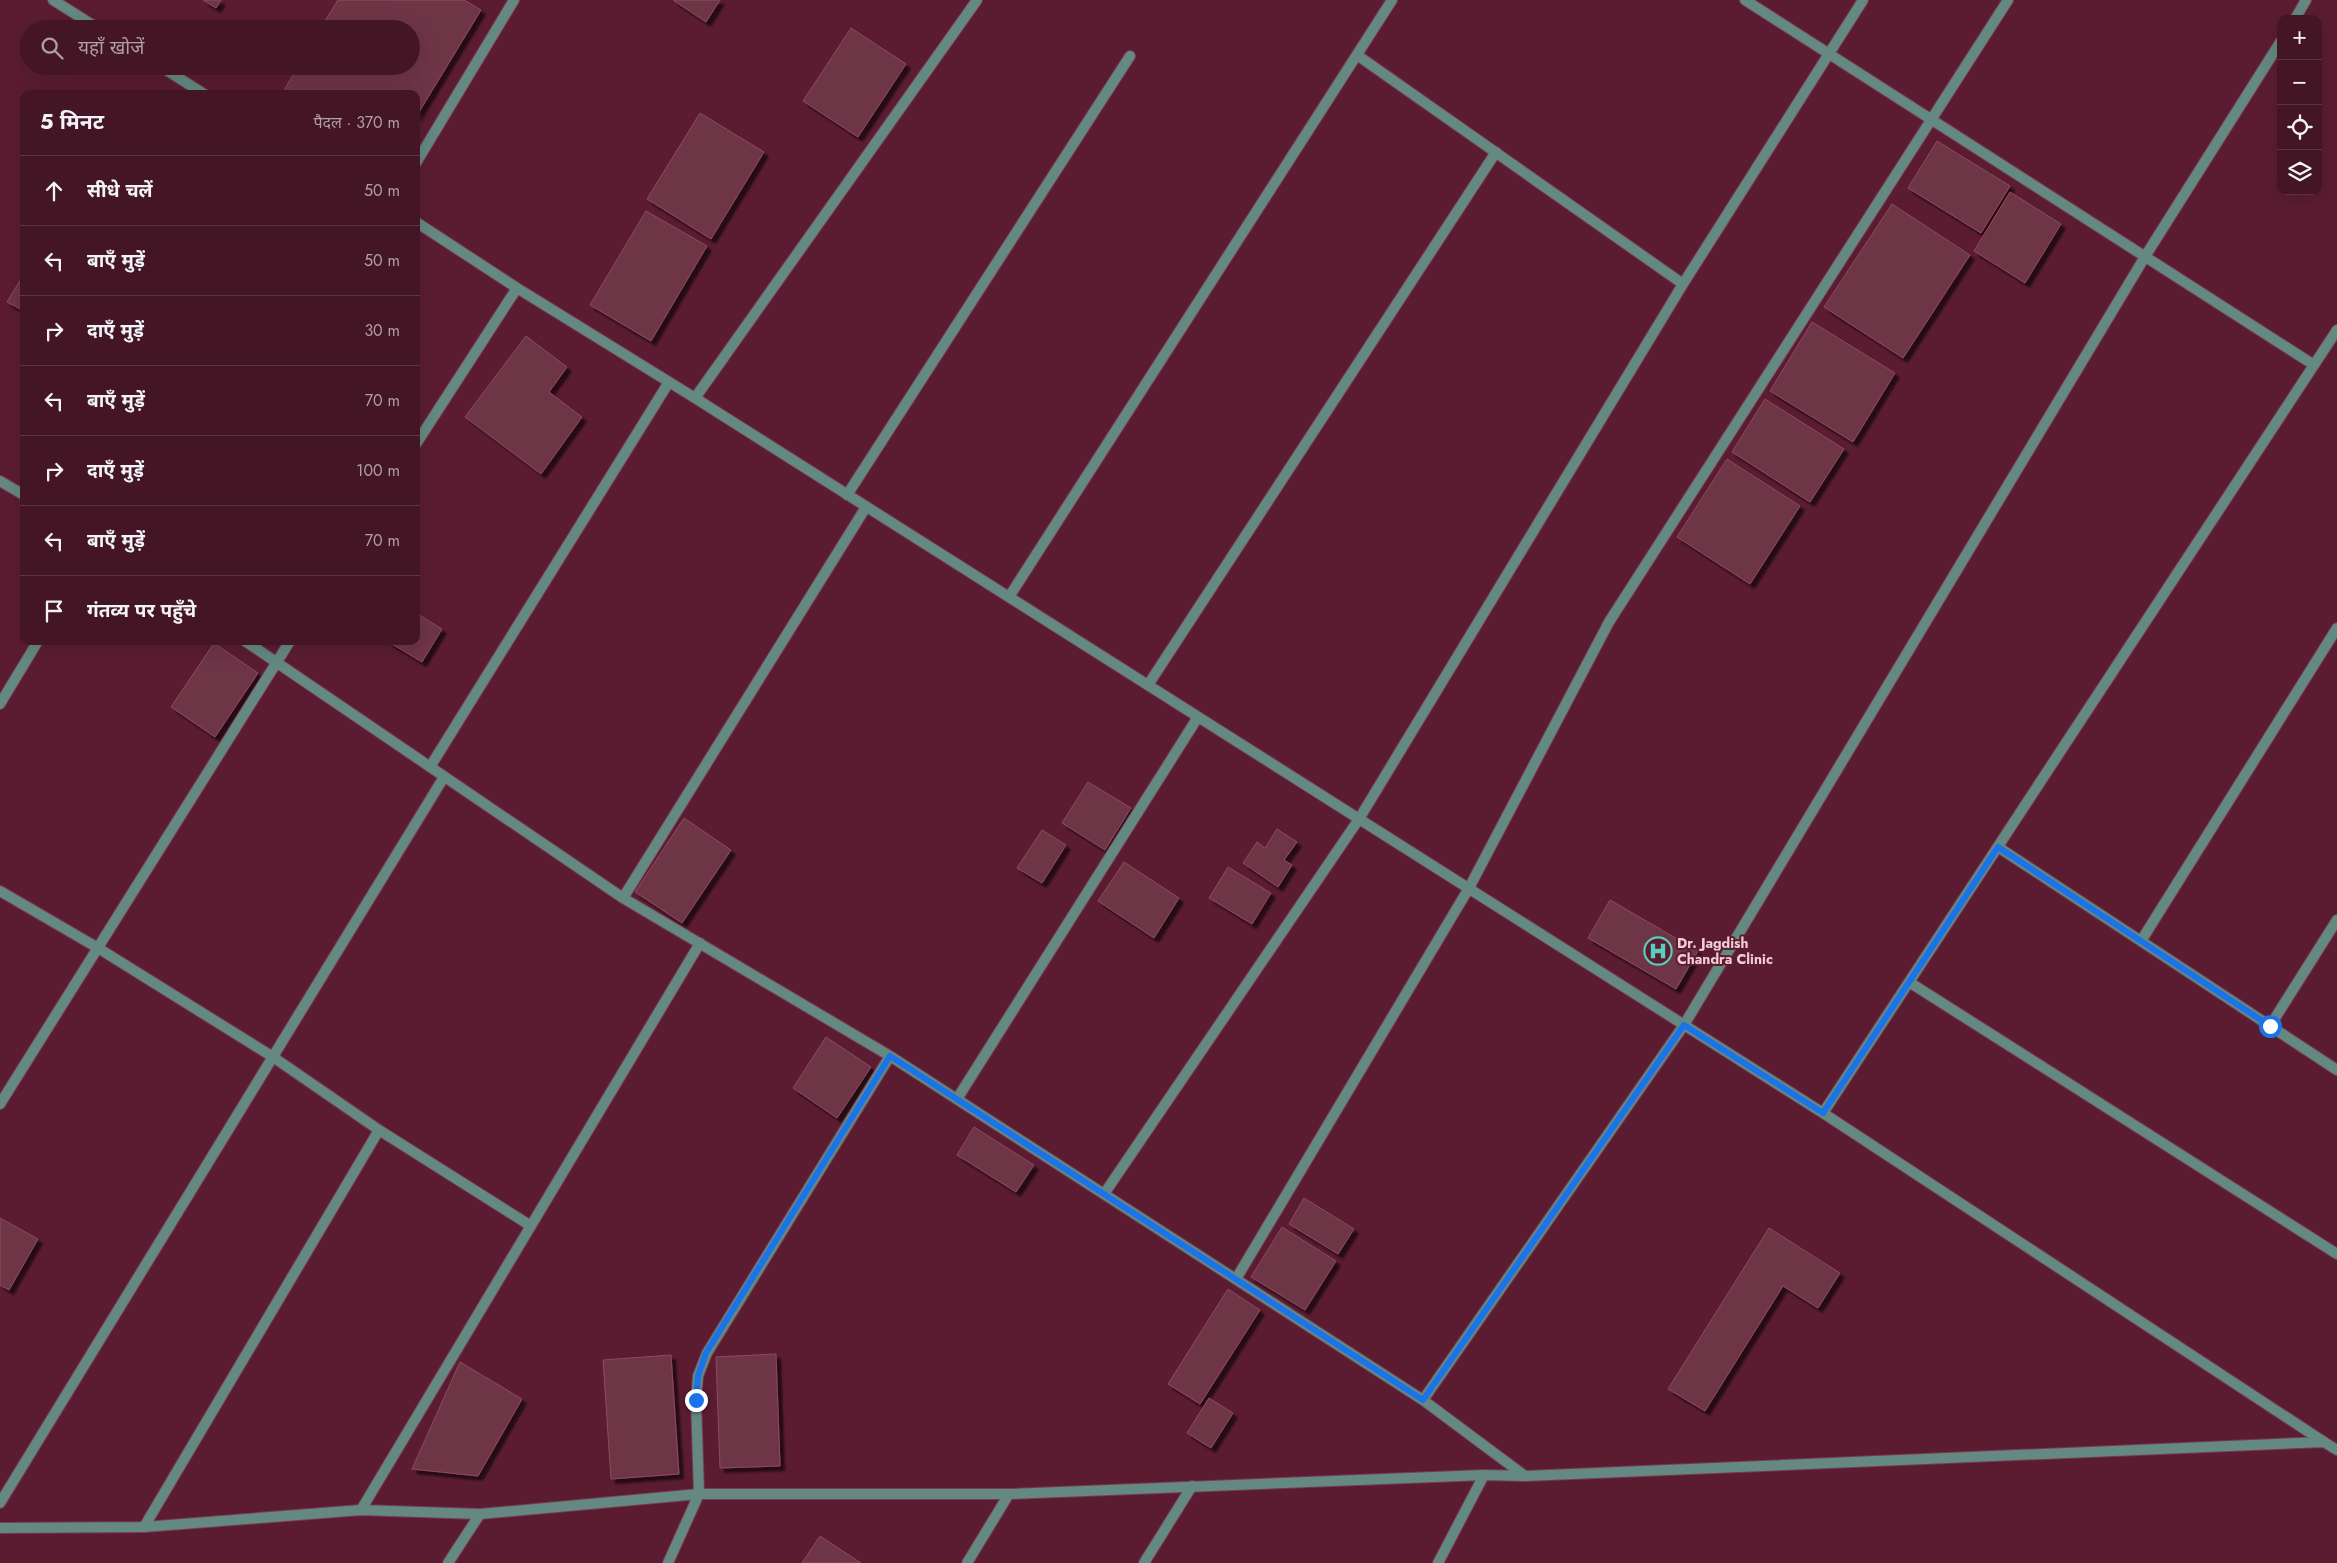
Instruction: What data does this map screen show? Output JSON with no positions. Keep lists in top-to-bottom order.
{
  "places": {
    "hospital": ["Dr. Jagdish Chandra Clinic"]
  },
  "page": {
    "map_buttons": ["+", "−"],
    "search": "यहाँ खोजें",
    "heading": ["5 मिनट", "पैदल · 370 m"],
    "list": [
      ["सीधे चलें", "50 m"],
      ["बाएँ मुड़ें", "50 m"],
      ["दाएँ मुड़ें", "30 m"],
      ["बाएँ मुड़ें", "70 m"],
      ["दाएँ मुड़ें", "100 m"],
      ["बाएँ मुड़ें", "70 m"],
      "गंतव्य पर पहुँचे"
    ]
  }
}
